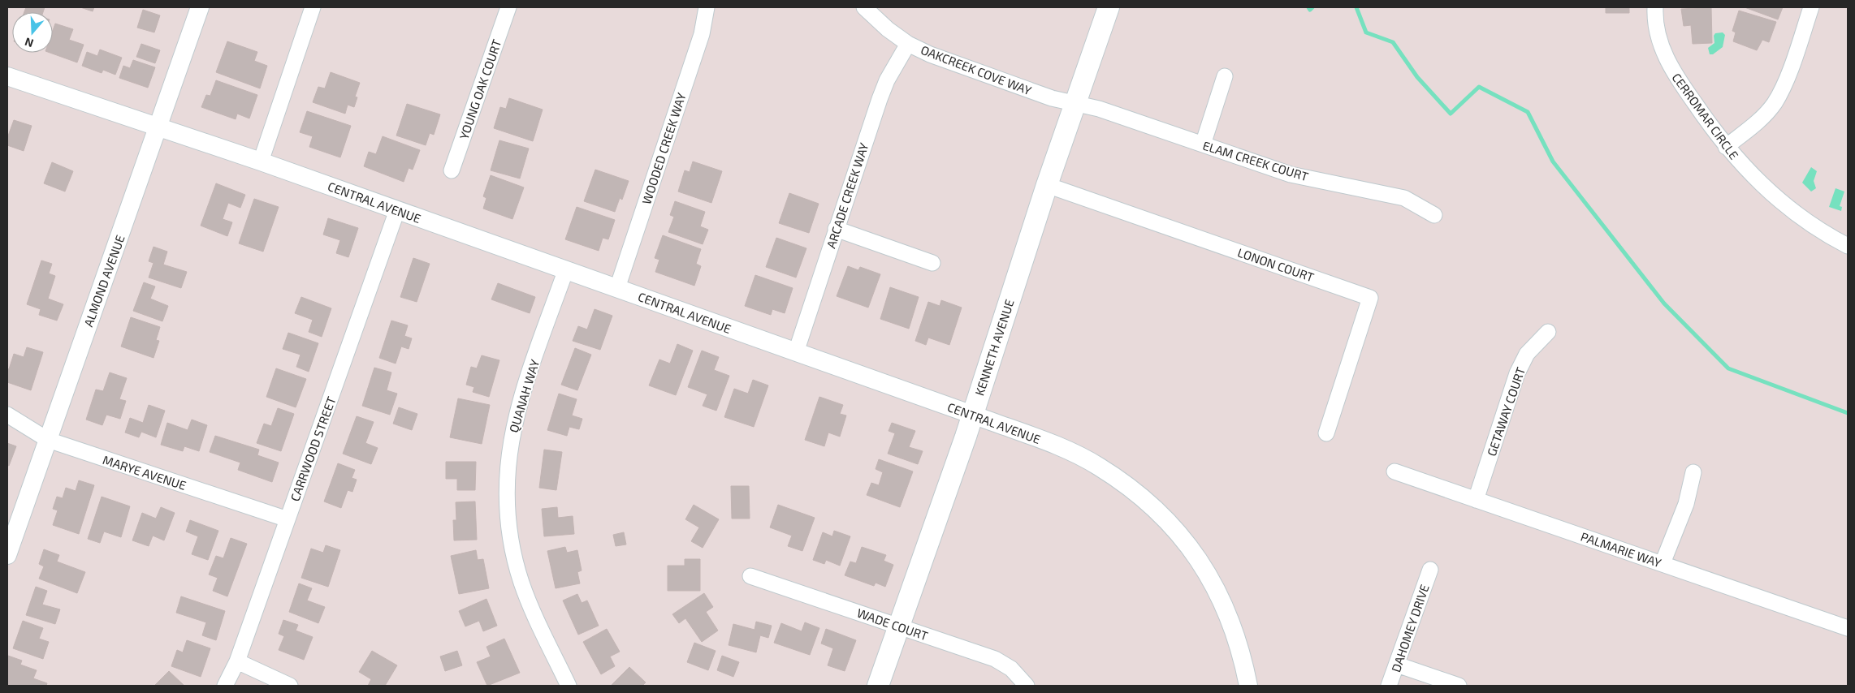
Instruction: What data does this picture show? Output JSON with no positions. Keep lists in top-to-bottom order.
{
  "streets": {
    "main road": ["KENNETH AVENUE"],
    "street": [
      "OAKCREEK COVE WAY",
      "YOUNG OAK COURT",
      "CERROMAR CIRCLE",
      "WOODED CREEK WAY",
      "ELAM CREEK COURT",
      "ARCADE CREEK WAY",
      "CENTRAL AVENUE",
      "LONON COURT",
      "ALMOND AVENUE",
      "QUANAH WAY",
      "GETAWAY COURT",
      "CARRWOOD STREET",
      "MARYE AVENUE",
      "PALMARIE WAY",
      "WADE COURT",
      "DAHOMEY DRIVE"
    ]
  },
  "crossings": [
    ["OAKCREEK COVE WAY", "ELAM CREEK COURT"],
    ["OAKCREEK COVE WAY", "ARCADE CREEK WAY"],
    ["OAKCREEK COVE WAY", "KENNETH AVENUE"],
    ["WOODED CREEK WAY", "CENTRAL AVENUE"],
    ["ELAM CREEK COURT", "KENNETH AVENUE"],
    ["ARCADE CREEK WAY", "CENTRAL AVENUE"],
    ["CENTRAL AVENUE", "ALMOND AVENUE"],
    ["CENTRAL AVENUE", "KENNETH AVENUE"],
    ["CENTRAL AVENUE", "QUANAH WAY"],
    ["CENTRAL AVENUE", "CARRWOOD STREET"],
    ["LONON COURT", "KENNETH AVENUE"],
    ["ALMOND AVENUE", "MARYE AVENUE"],
    ["KENNETH AVENUE", "WADE COURT"],
    ["GETAWAY COURT", "PALMARIE WAY"],
    ["CARRWOOD STREET", "MARYE AVENUE"]
  ],
  "north": "bottom"
}
